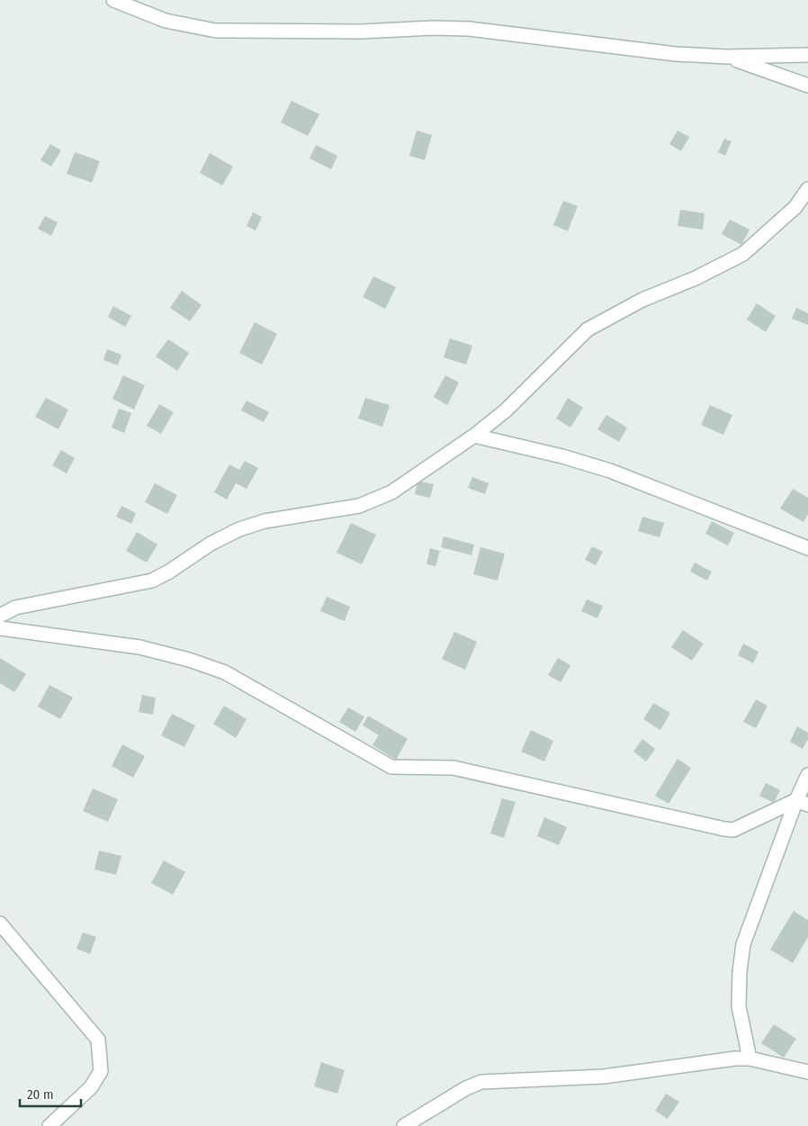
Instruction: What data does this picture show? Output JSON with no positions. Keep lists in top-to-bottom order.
{
  "scale_bar": "20 m"
}
